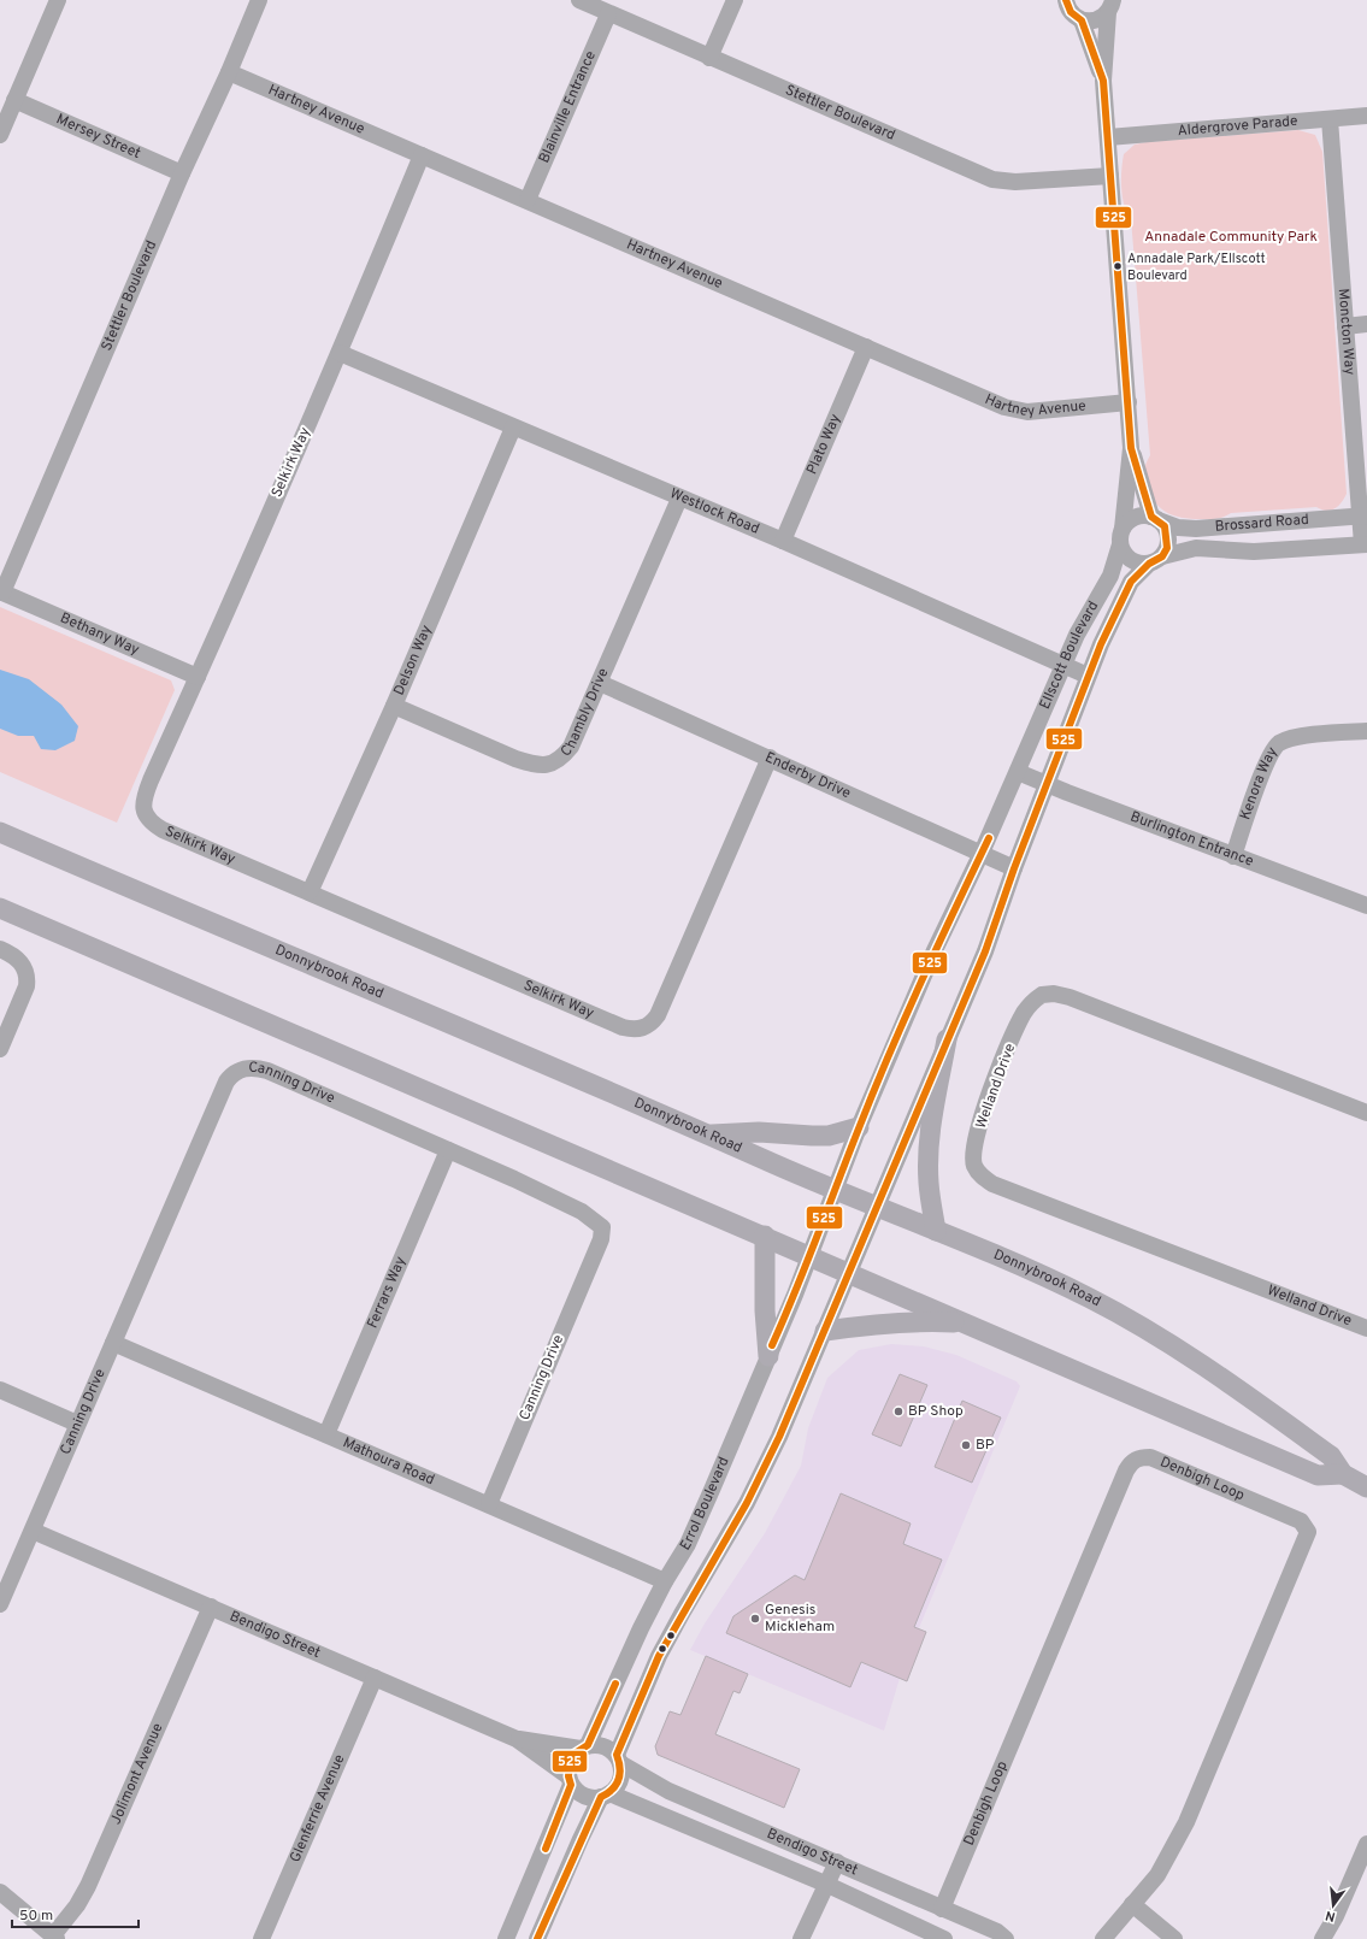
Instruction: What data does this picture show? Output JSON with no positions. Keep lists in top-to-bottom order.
{
  "streets": {
    "main road": ["Donnybrook Road"],
    "street": [
      "Blainville Entrance",
      "Hartney Avenue",
      "Stettler Boulevard",
      "Aldergrove Parade",
      "Mersey Street",
      "Moncton Way",
      "Plato Way",
      "Selkirk Way",
      "Westlock Road",
      "Brossard Road",
      "Bethany Way",
      "Ellscott Boulevard",
      "Delson Way",
      "Chambly Drive",
      "Enderby Drive",
      "Kenora Way",
      "Burlington Entrance",
      "Canning Drive",
      "Welland Drive",
      "Ferrars Way",
      "Mathoura Road",
      "Denbigh Loop",
      "Errol Boulevard",
      "Bendigo Street",
      "Jolimont Avenue",
      "Glenferrie Avenue"
    ]
  },
  "crossings": [
    ["Blainville Entrance", "Hartney Avenue"],
    ["Blainville Entrance", "Stettler Boulevard"],
    ["Hartney Avenue", "Stettler Boulevard"],
    ["Hartney Avenue", "Plato Way"],
    ["Hartney Avenue", "Selkirk Way"],
    ["Hartney Avenue", "Ellscott Boulevard"],
    ["Stettler Boulevard", "Mersey Street"],
    ["Stettler Boulevard", "Bethany Way"],
    ["Stettler Boulevard", "Ellscott Boulevard"],
    ["Aldergrove Parade", "Moncton Way"],
    ["Aldergrove Parade", "Ellscott Boulevard"],
    ["Moncton Way", "Brossard Road"],
    ["Plato Way", "Westlock Road"],
    ["Selkirk Way", "Westlock Road"],
    ["Selkirk Way", "Bethany Way"],
    ["Selkirk Way", "Delson Way"],
    ["Selkirk Way", "Enderby Drive"],
    ["Westlock Road", "Ellscott Boulevard"],
    ["Westlock Road", "Delson Way"],
    ["Westlock Road", "Chambly Drive"],
    ["Brossard Road", "Ellscott Boulevard"],
    ["Ellscott Boulevard", "Enderby Drive"],
    ["Ellscott Boulevard", "Burlington Entrance"],
    ["Ellscott Boulevard", "Donnybrook Road"],
    ["Ellscott Boulevard", "Errol Boulevard"],
    ["Delson Way", "Chambly Drive"],
    ["Chambly Drive", "Enderby Drive"],
    ["Kenora Way", "Burlington Entrance"],
    ["Canning Drive", "Ferrars Way"],
    ["Canning Drive", "Mathoura Road"],
    ["Canning Drive", "Bendigo Street"],
    ["Ferrars Way", "Mathoura Road"],
    ["Mathoura Road", "Errol Boulevard"],
    ["Denbigh Loop", "Bendigo Street"],
    ["Errol Boulevard", "Bendigo Street"],
    ["Bendigo Street", "Jolimont Avenue"],
    ["Bendigo Street", "Glenferrie Avenue"]
  ],
  "parks": ["Annadale Community Park"],
  "places": [
    "Annadale Park/Ellscott Boulevard",
    "BP Shop",
    "BP",
    "Genesis Mickleham"
  ],
  "lines": ["transit line 525"],
  "scale_bar": "50 m",
  "north": "bottom"
}
